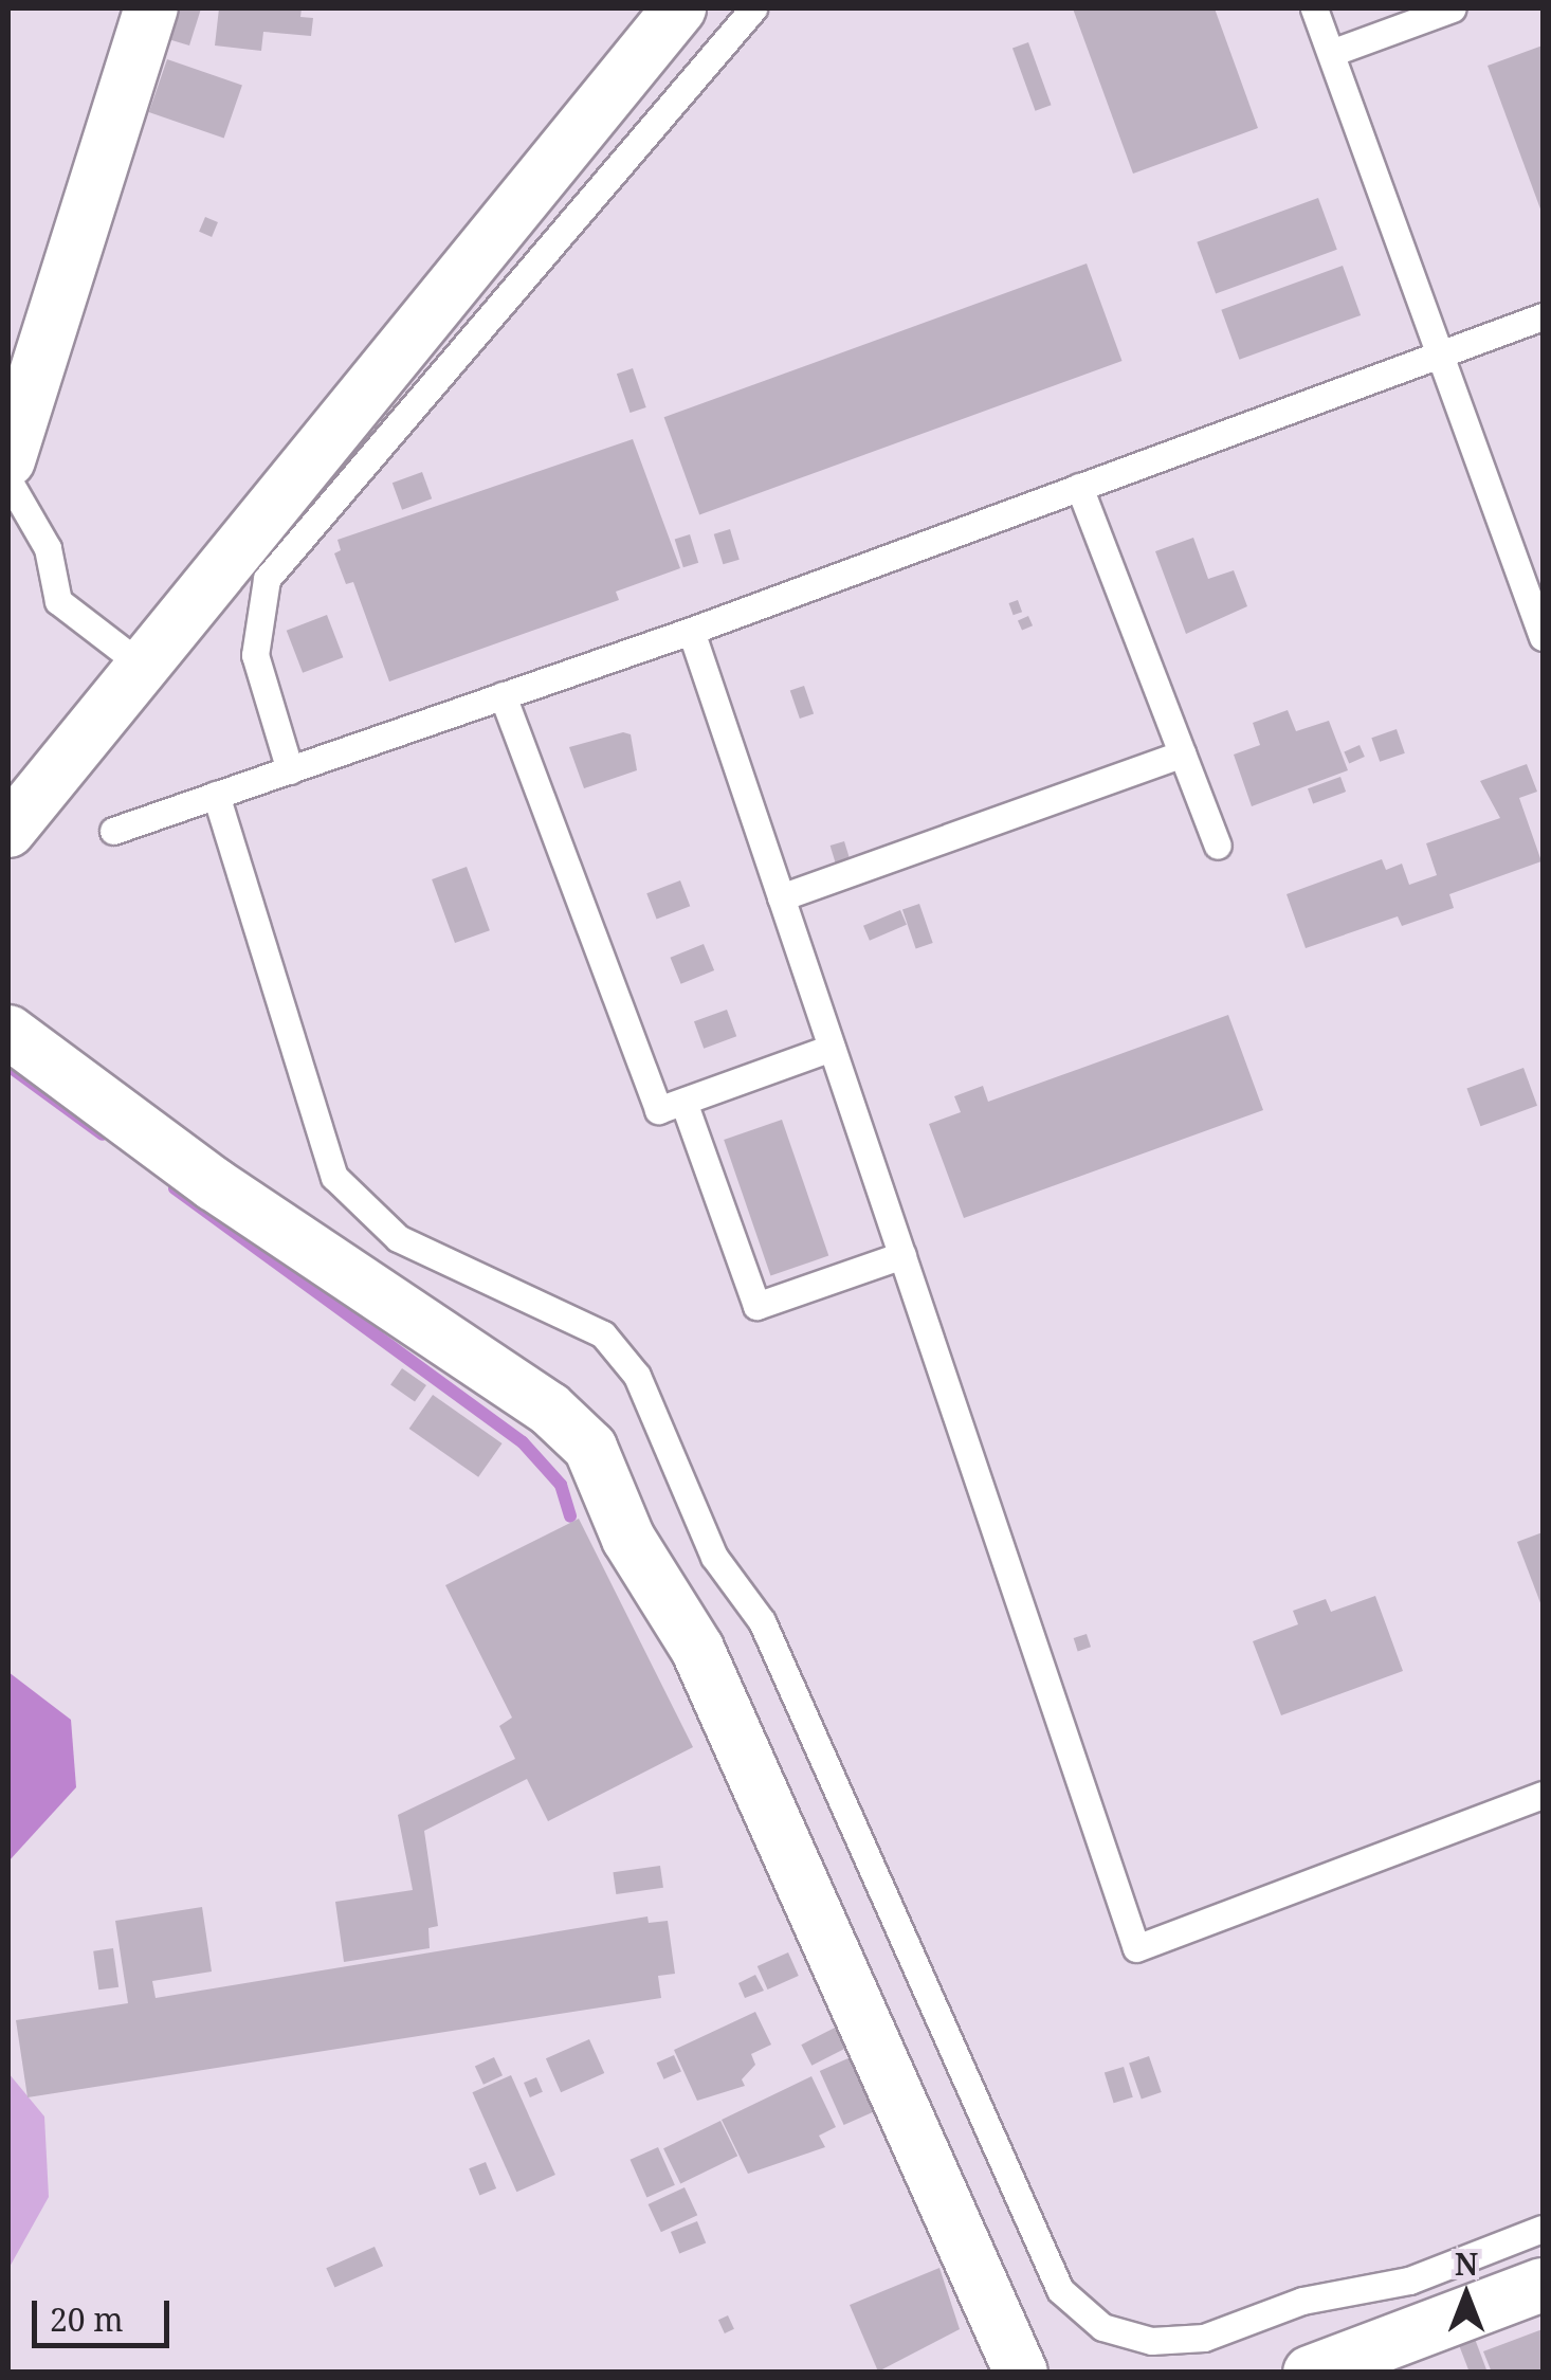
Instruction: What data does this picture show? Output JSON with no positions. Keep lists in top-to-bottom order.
{
  "scale_bar": "20 m",
  "north": "top"
}
